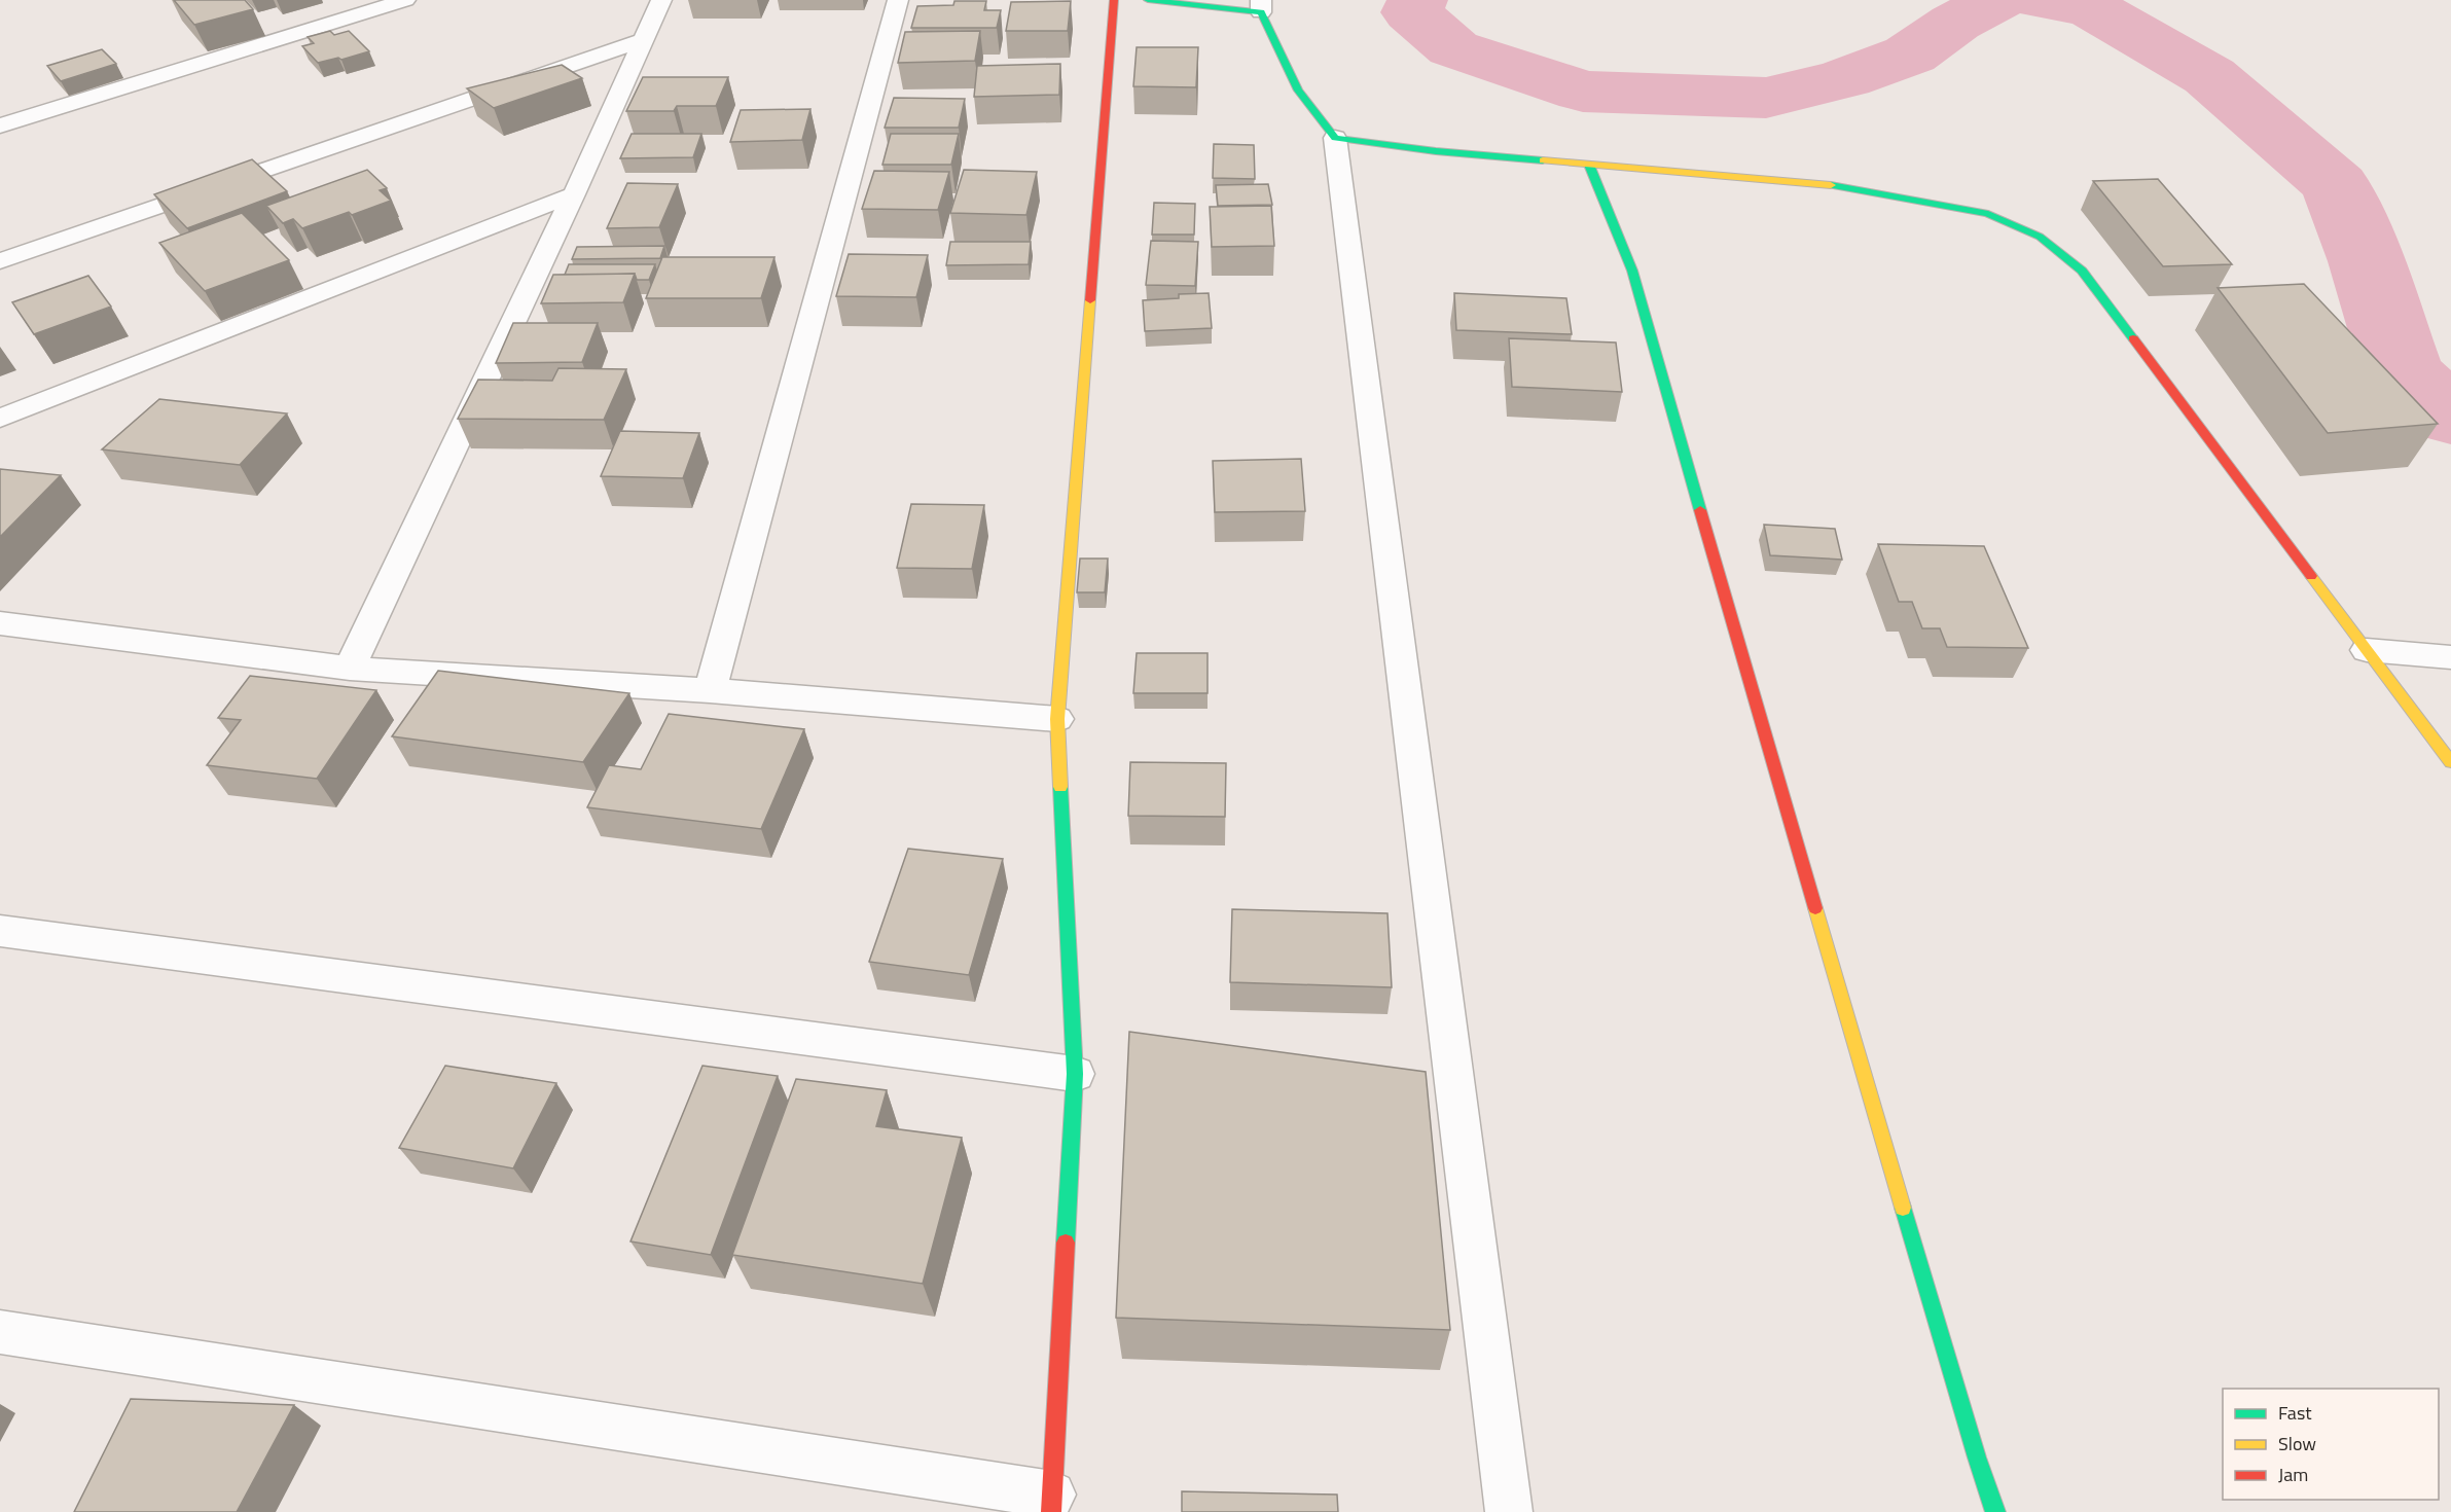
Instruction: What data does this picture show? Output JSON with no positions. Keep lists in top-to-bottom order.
{
  "legend": ["Fast", "Slow", "Jam"]
}
